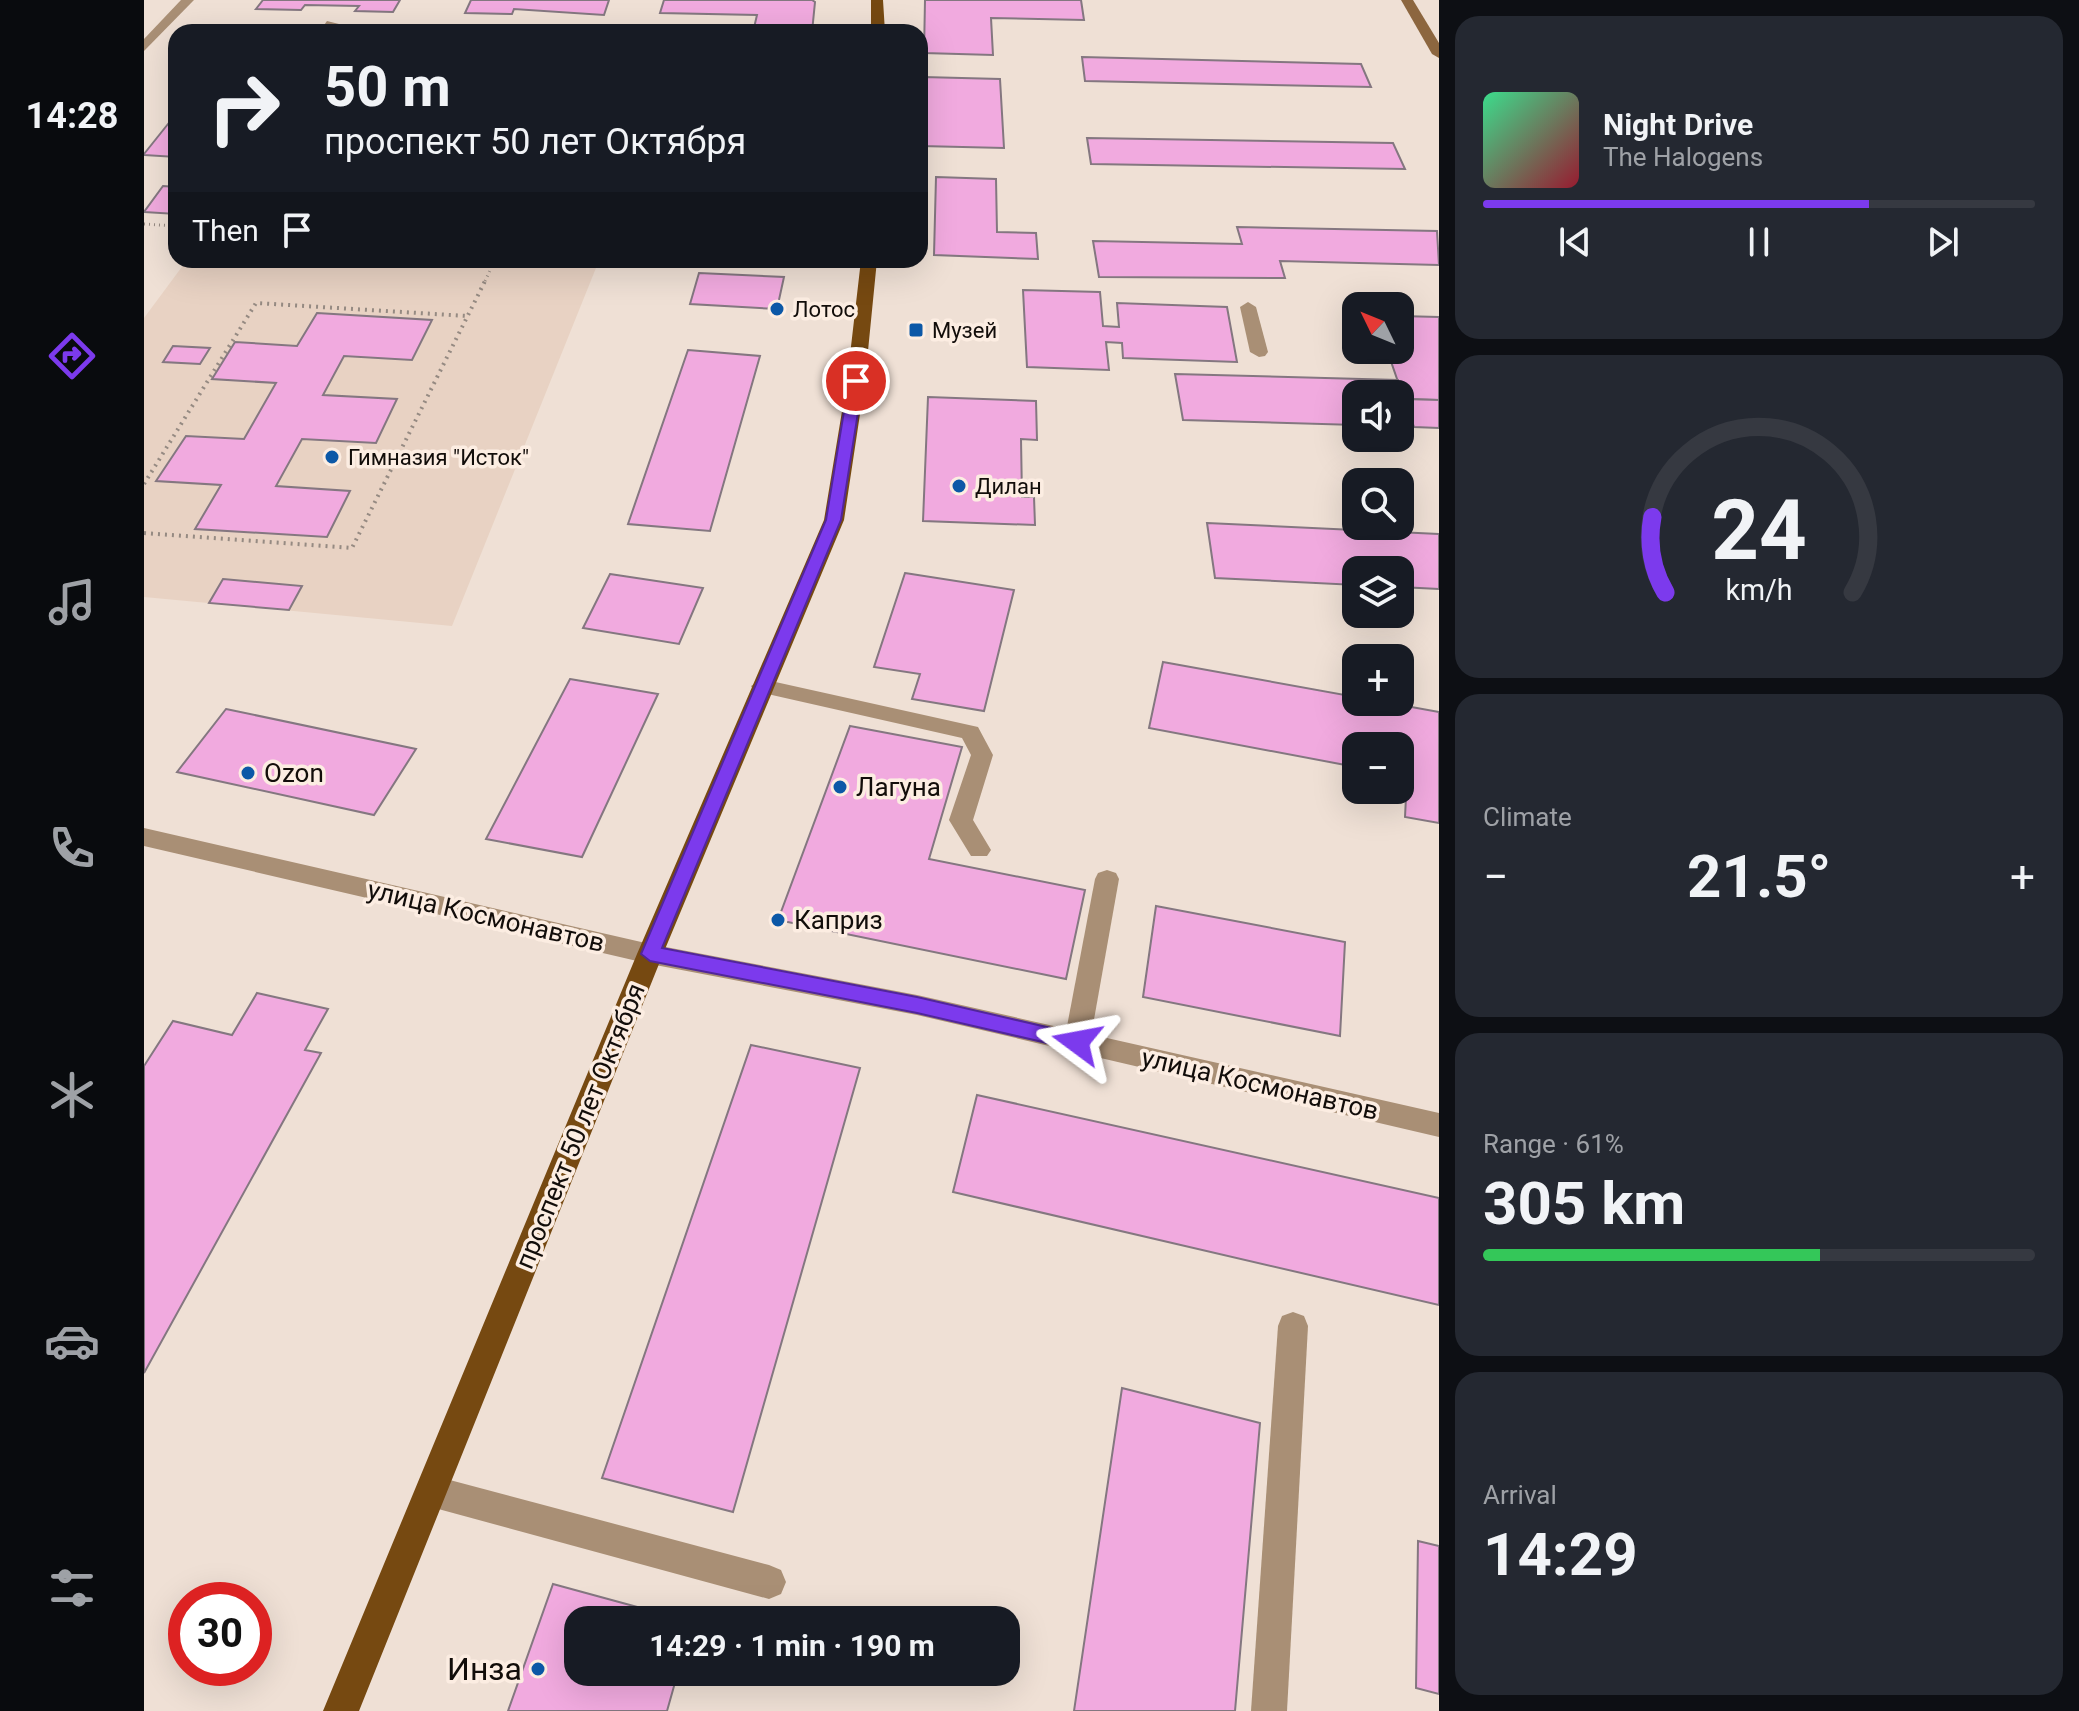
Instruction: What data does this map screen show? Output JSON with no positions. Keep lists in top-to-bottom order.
{
  "streets": {
    "main road": ["проспект 50 лет Октября"],
    "street": ["улица Космонавтов"]
  },
  "crossings": [
    ["улица Космонавтов", "проспект 50 лет Октября"]
  ],
  "places": {
    "other": [
      "Лотос",
      "Гимназия \"Исток\"",
      "Дилан",
      "Ozon",
      "Лагуна",
      "Каприз",
      "Инза"
    ],
    "transit": ["Музей"]
  },
  "north": "top left",
  "page": {
    "tabs": "14:28",
    "turn": ["50 m", "проспект 50 лет Октября"],
    "song": ["Night Drive", "The Halogens"],
    "then": "Then",
    "map_buttons": ["+", "−"],
    "tile": [
      "Climate",
      ["Range · 61%", "305 km"],
      ["Arrival", "14:29"]
    ],
    "heat": ["−", "21.5°", "+"],
    "limit": "30",
    "trip": "14:29 · 1 min · 190 m",
    "gauge": ["24", "km/h"]
  }
}
